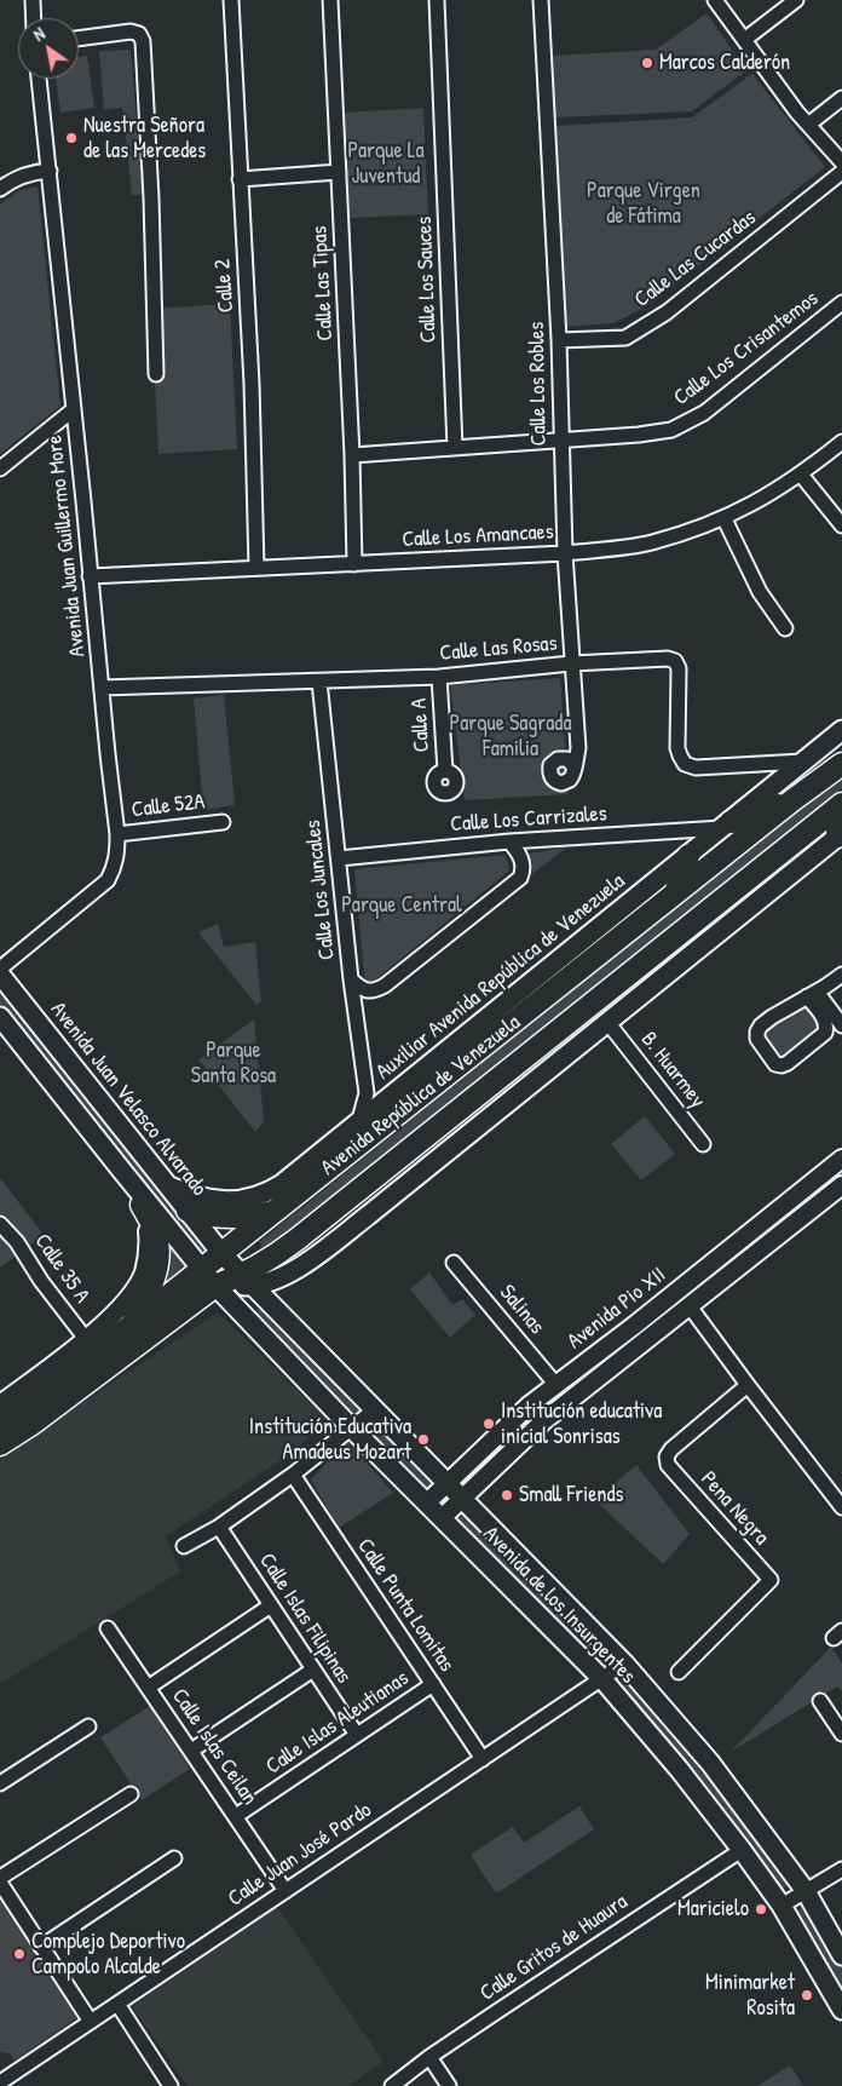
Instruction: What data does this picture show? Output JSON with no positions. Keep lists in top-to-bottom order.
{
  "streets": {
    "main road": [
      "Auxiliar Avenida República de Venezuela",
      "Avenida República de Venezuela",
      "Avenida Juan Velasco Alvarado",
      "Avenida de los Insurgentes"
    ],
    "street": [
      "Calle Las Cucardas",
      "Calle Los Sauces",
      "Calle Las Tipas",
      "Calle 2",
      "Calle Los Crisantemos",
      "Calle Los Robles",
      "Calle Los Amancaes",
      "Avenida Juan Guillermo More",
      "Calle Las Rosas",
      "Calle A",
      "Calle 52A",
      "Calle Los Carrizales",
      "Calle Los Juncales",
      "B. Huarmey",
      "Calle 35 A",
      "Avenida Pio XII",
      "Salinas",
      "Pena Negra",
      "Calle Punta Lomitas",
      "Calle Islas Filipinas",
      "Calle Islas Aleutianas",
      "Calle Islas Ceilan",
      "Calle Juan José Pardo",
      "Calle Gritos de Huaura"
    ]
  },
  "crossings": [
    ["Calle Las Cucardas", "Calle Los Robles"],
    ["Calle Los Sauces", "Calle Los Crisantemos"],
    ["Calle Las Tipas", "Calle Los Crisantemos"],
    ["Calle Las Tipas", "Calle Los Amancaes"],
    ["Calle 2", "Calle Los Amancaes"],
    ["Calle Los Crisantemos", "Calle Los Robles"],
    ["Calle Los Robles", "Calle Los Amancaes"],
    ["Calle Los Robles", "Calle Las Rosas"],
    ["Calle Los Amancaes", "Avenida Juan Guillermo More"],
    ["Avenida Juan Guillermo More", "Calle Las Rosas"],
    ["Avenida Juan Guillermo More", "Calle 52A"],
    ["Calle Las Rosas", "Calle A"],
    ["Calle Las Rosas", "Calle Los Juncales"],
    ["Calle Las Rosas", "Auxiliar Avenida República de Venezuela"],
    ["Calle Los Carrizales", "Calle Los Juncales"],
    ["Calle Los Carrizales", "Auxiliar Avenida República de Venezuela"],
    ["Calle Los Juncales", "Auxiliar Avenida República de Venezuela"],
    ["Auxiliar Avenida República de Venezuela", "Avenida Juan Velasco Alvarado"],
    ["Avenida República de Venezuela", "Avenida Juan Velasco Alvarado"],
    ["Avenida República de Venezuela", "Avenida de los Insurgentes"],
    ["Avenida Juan Velasco Alvarado", "Avenida de los Insurgentes"],
    ["Avenida Pio XII", "Salinas"],
    ["Avenida Pio XII", "Avenida de los Insurgentes"],
    ["Calle Punta Lomitas", "Calle Islas Aleutianas"],
    ["Calle Punta Lomitas", "Calle Juan José Pardo"],
    ["Avenida de los Insurgentes", "Calle Juan José Pardo"],
    ["Avenida de los Insurgentes", "Calle Gritos de Huaura"],
    ["Calle Islas Filipinas", "Calle Islas Aleutianas"],
    ["Calle Islas Aleutianas", "Calle Islas Ceilan"],
    ["Calle Islas Ceilan", "Calle Juan José Pardo"]
  ],
  "parks": [
    "Parque La Juventud",
    "Parque Virgen de Fátima",
    "Parque Sagrada Familia",
    "Parque Central",
    "Parque Santa Rosa"
  ],
  "places": [
    "Marcos Calderón",
    "Nuestra Señora de las Mercedes",
    "Institución educativa inicial Sonrisas",
    "Institución Educativa Amadeus Mozart",
    "Small Friends",
    "Maricielo",
    "Complejo Deportivo Campolo Alcalde",
    "Minimarket Rosita"
  ],
  "north": "top left"
}
